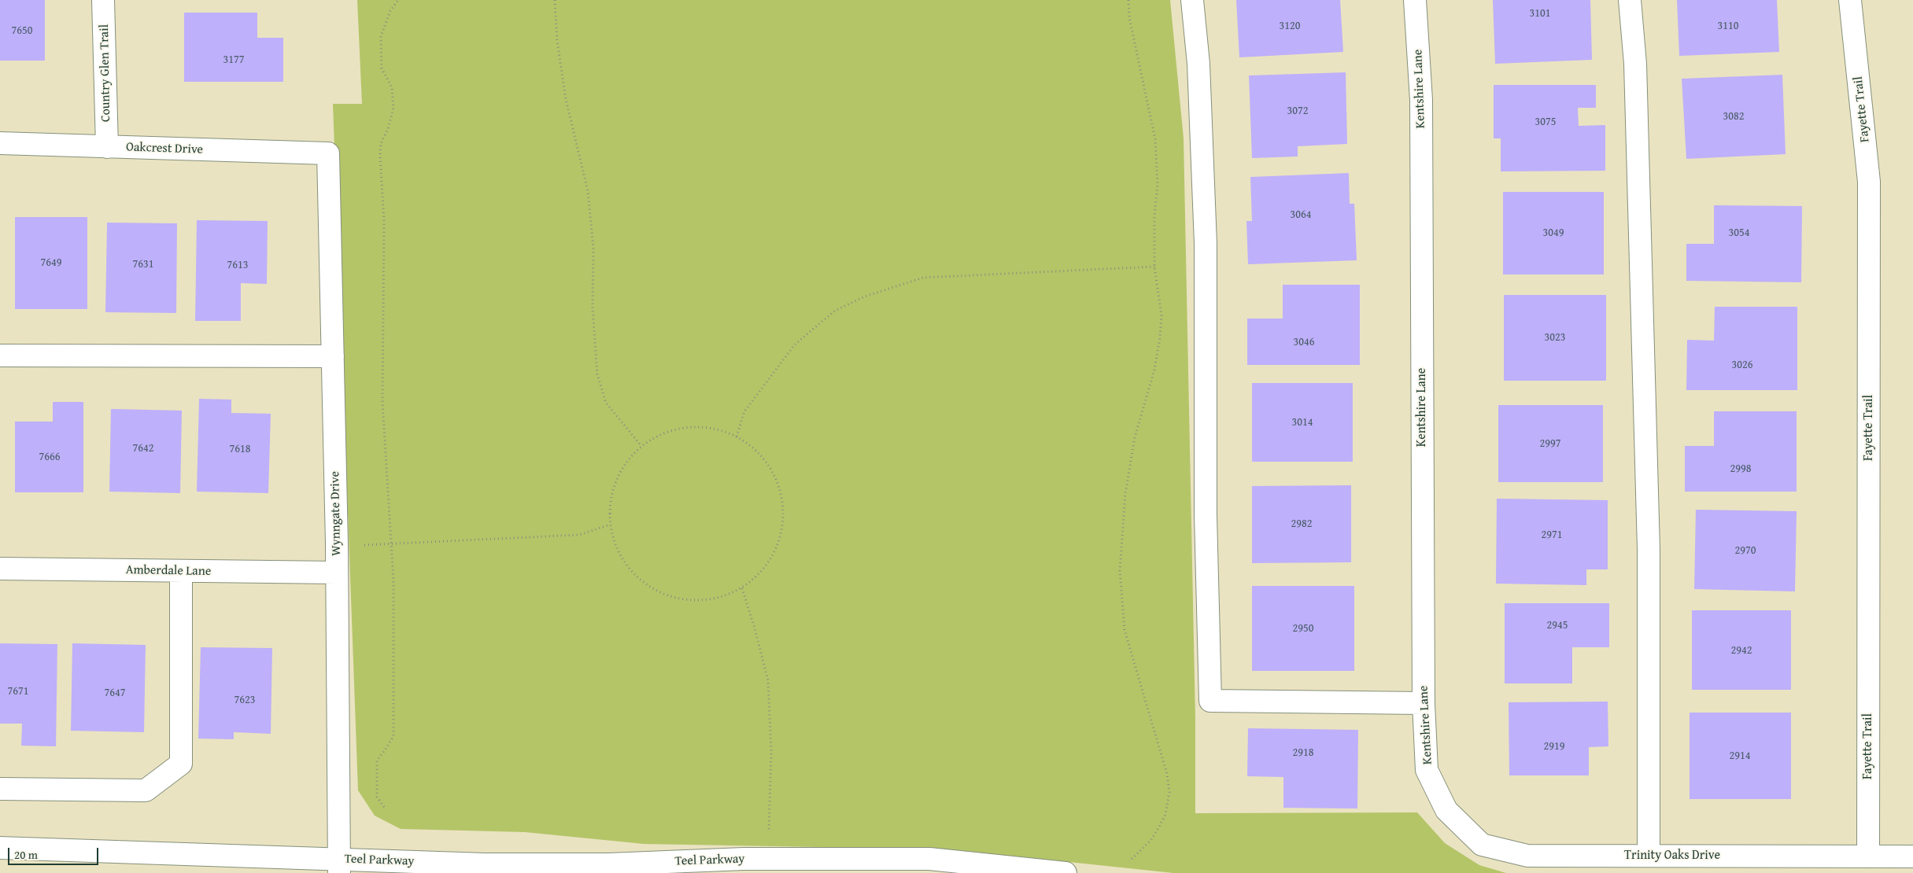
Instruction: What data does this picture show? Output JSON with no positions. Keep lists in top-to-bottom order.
{
  "streets": {
    "street": [
      "Country Glen Trail",
      "Kentshire Lane",
      "Fayette Trail",
      "Oakcrest Drive",
      "Wynngate Drive",
      "Amberdale Lane",
      "Trinity Oaks Drive",
      "Teel Parkway"
    ]
  },
  "crossings": [
    ["Country Glen Trail", "Oakcrest Drive"],
    ["Kentshire Lane", "Trinity Oaks Drive"],
    ["Fayette Trail", "Trinity Oaks Drive"],
    ["Oakcrest Drive", "Wynngate Drive"],
    ["Wynngate Drive", "Amberdale Lane"],
    ["Wynngate Drive", "Teel Parkway"]
  ],
  "house_numbers": [
    "3101",
    "3120",
    "3110",
    "7650",
    "3177",
    "3072",
    "3082",
    "3075",
    "3064",
    "3049",
    "3054",
    "7649",
    "7631",
    "7613",
    "3023",
    "3046",
    "3026",
    "3014",
    "2997",
    "7642",
    "7618",
    "7666",
    "2998",
    "2982",
    "2971",
    "2970",
    "2945",
    "2950",
    "2942",
    "7671",
    "7647",
    "7623",
    "2919",
    "2918",
    "2914"
  ],
  "scale_bar": "20 m"
}
